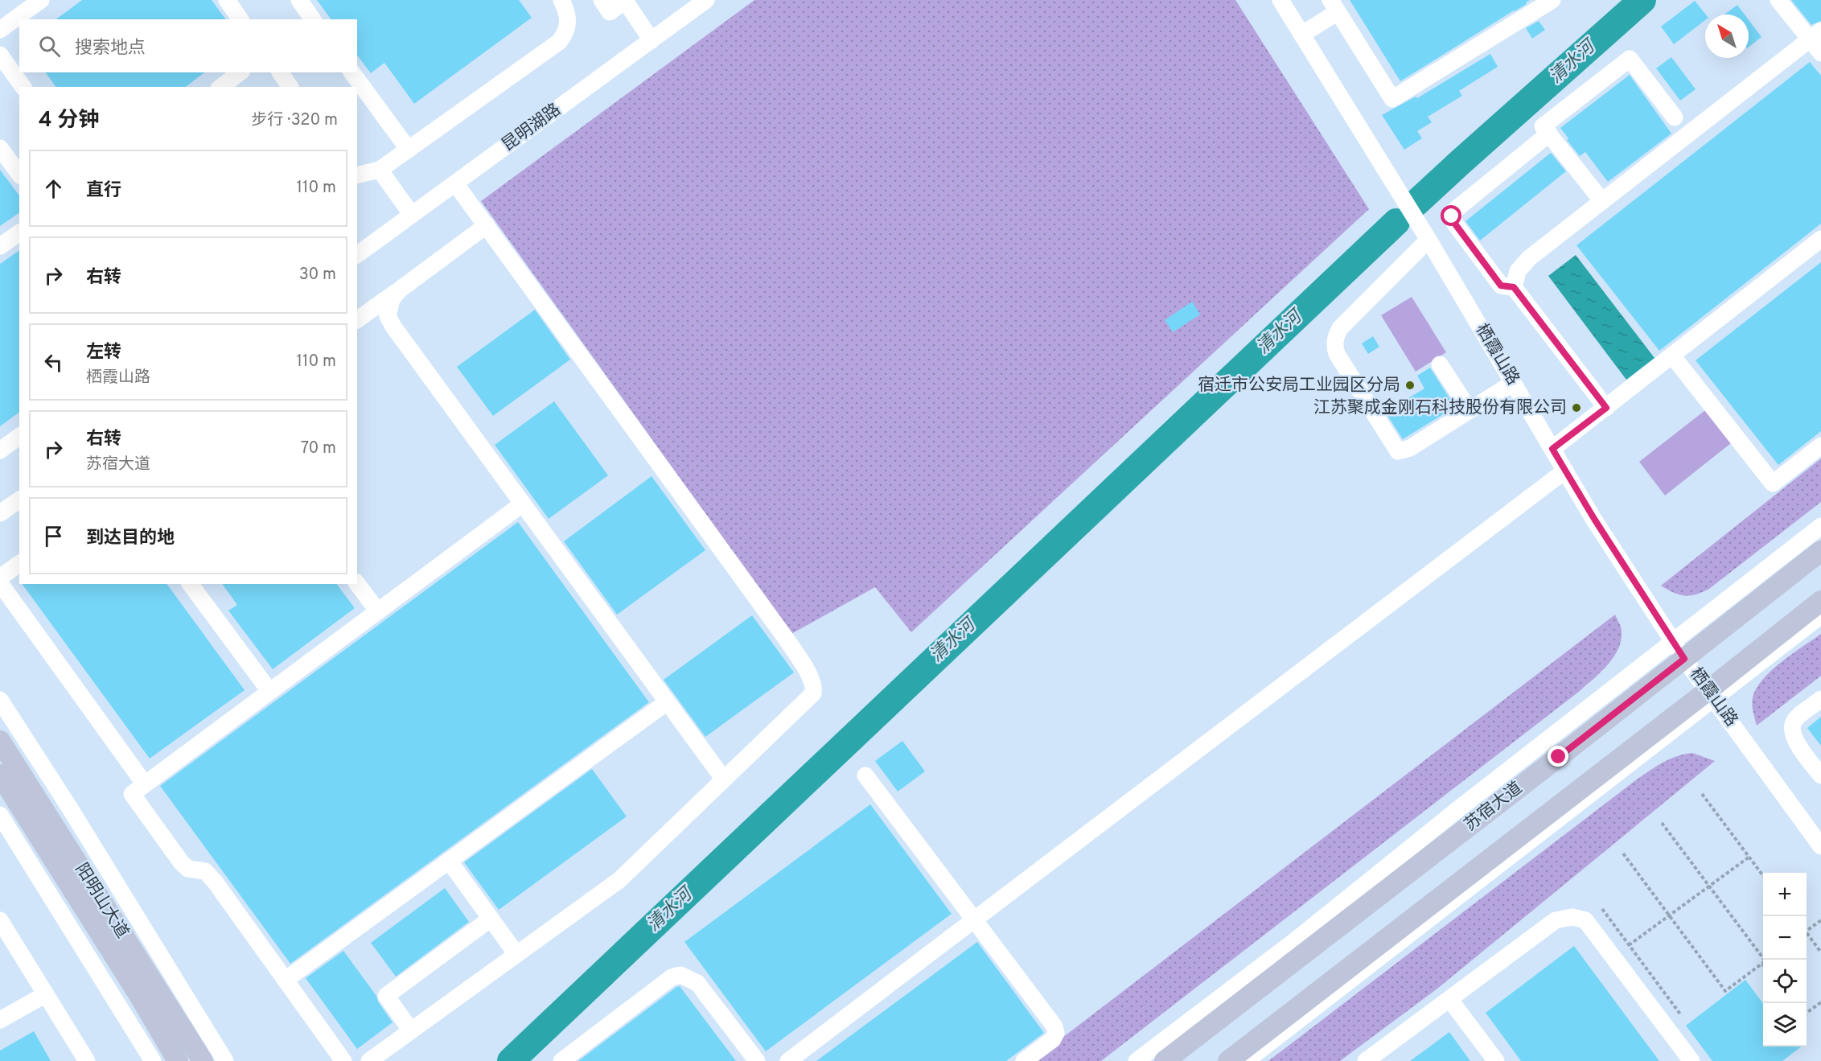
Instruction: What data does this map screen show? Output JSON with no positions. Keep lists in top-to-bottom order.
{
  "streets": {
    "main road": ["苏宿大道", "阳明山大道"],
    "street": ["昆明湖路", "栖霞山路"]
  },
  "crossings": [
    ["栖霞山路", "苏宿大道"]
  ],
  "water": ["清水河"],
  "places": ["宿迁市公安局工业园区分局", "江苏聚成金刚石科技股份有限公司"],
  "north": "top left",
  "page": {
    "search": "搜索地点",
    "heading": ["4 分钟", "步行 · 320 m"],
    "list": [
      ["直行", "110 m"],
      ["右转", "30 m"],
      ["左转", "栖霞山路", "110 m"],
      ["右转", "苏宿大道", "70 m"],
      "到达目的地"
    ],
    "map_buttons": ["+", "−"]
  }
}
